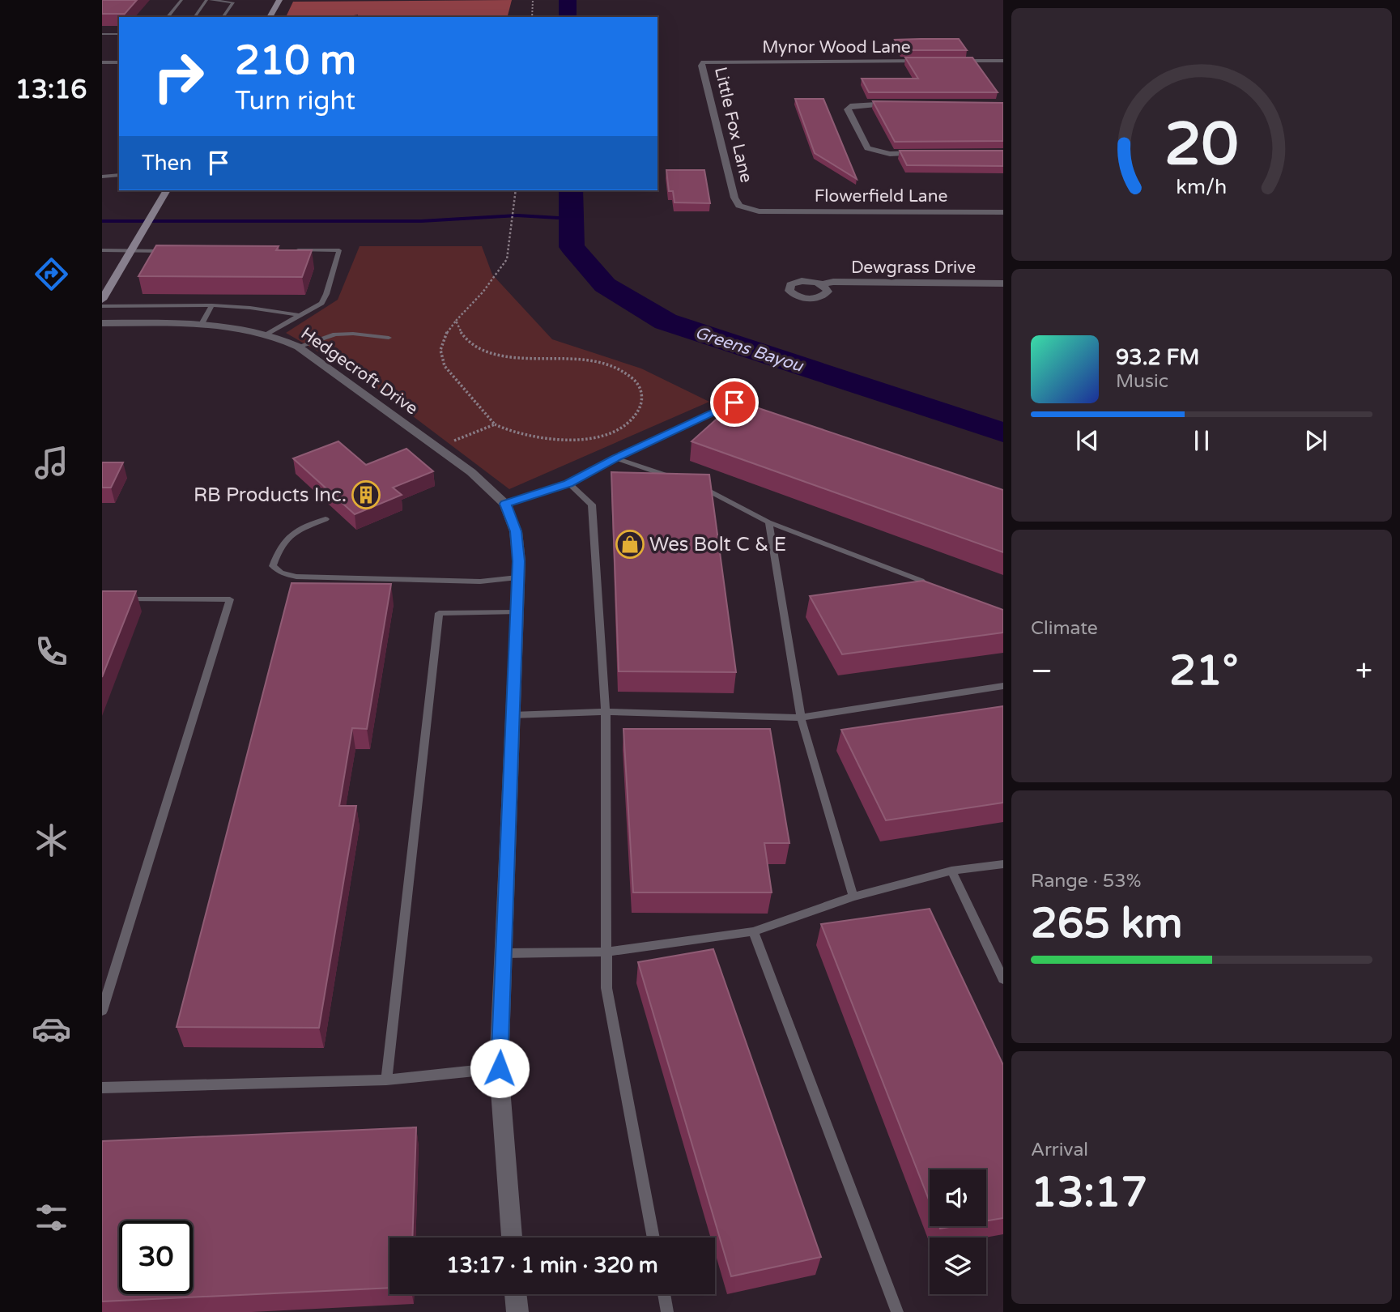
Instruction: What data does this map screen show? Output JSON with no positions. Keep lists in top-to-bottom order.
{
  "streets": {
    "street": [
      "Mynor Wood Lane",
      "Little Fox Lane",
      "Flowerfield Lane",
      "Dewgrass Drive",
      "Hedgecroft Drive"
    ]
  },
  "crossings": [
    ["Mynor Wood Lane", "Little Fox Lane"],
    ["Little Fox Lane", "Flowerfield Lane"]
  ],
  "water": ["Greens Bayou"],
  "places": {
    "building": ["RB Products Inc."],
    "shop": ["Wes Bolt C & E"]
  },
  "page": {
    "tabs": "13:16",
    "turn": ["210 m", "Turn right"],
    "then": "Then",
    "song": ["93.2 FM", "Music"],
    "tile": [
      "Climate",
      ["Range · 53%", "265 km"],
      ["Arrival", "13:17"]
    ],
    "heat": ["−", "21°", "+"],
    "limit": "30",
    "trip": "13:17 · 1 min · 320 m",
    "gauge": ["20", "km/h"]
  }
}
